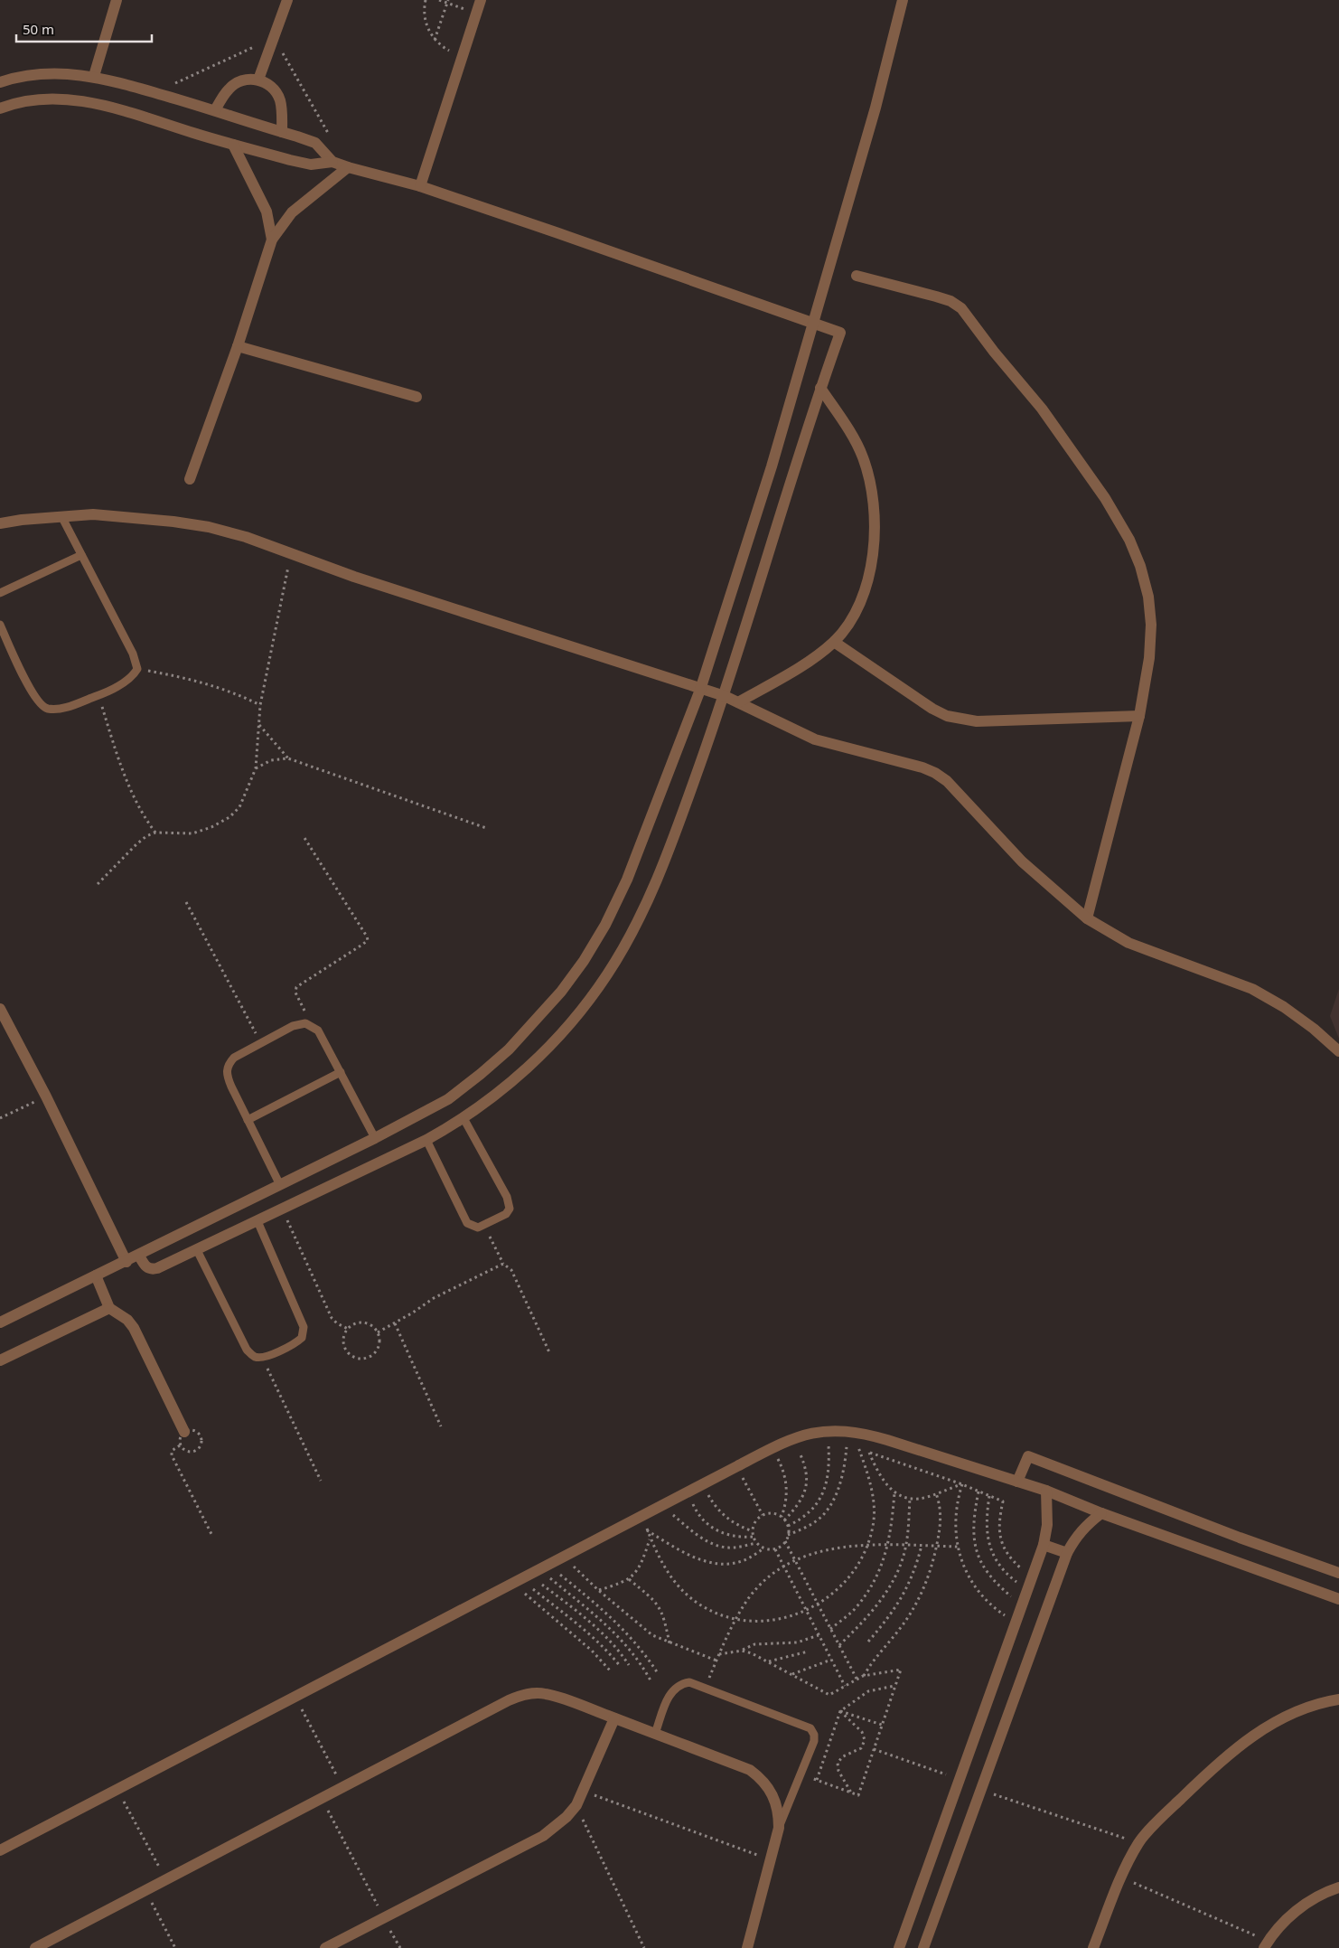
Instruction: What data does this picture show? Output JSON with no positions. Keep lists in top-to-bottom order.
{
  "scale_bar": "50 m"
}
